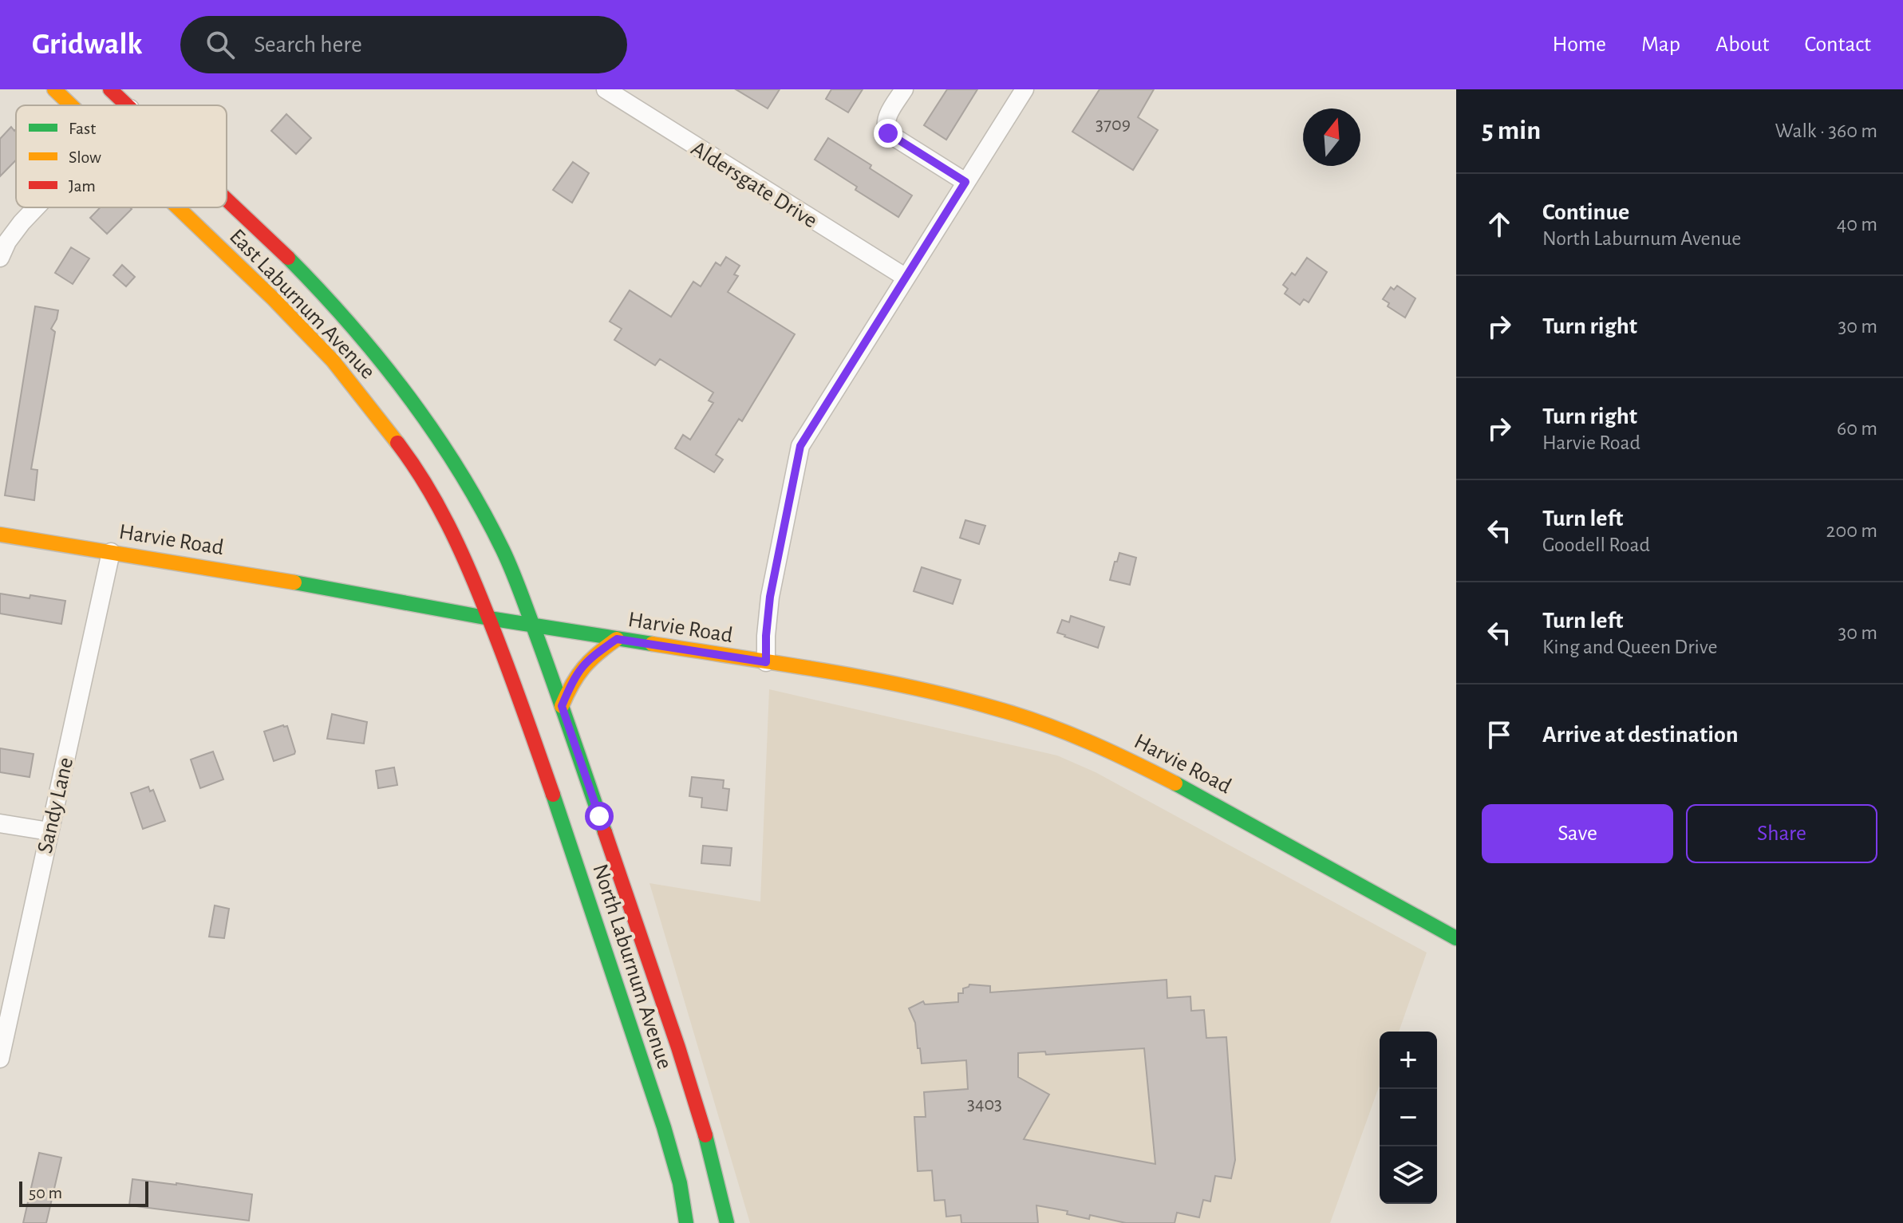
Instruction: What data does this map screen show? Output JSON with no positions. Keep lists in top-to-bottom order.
{
  "streets": {
    "main road": ["East Laburnum Avenue", "Harvie Road", "North Laburnum Avenue"],
    "street": ["Aldersgate Drive", "Sandy Lane"]
  },
  "crossings": [
    ["East Laburnum Avenue", "Harvie Road"],
    ["East Laburnum Avenue", "North Laburnum Avenue"],
    ["Harvie Road", "Sandy Lane"],
    ["Harvie Road", "North Laburnum Avenue"]
  ],
  "house_numbers": ["3709", "3403"],
  "legend": ["Fast", "Slow", "Jam"],
  "scale_bar": "50 m",
  "north": "top",
  "page": {
    "header": "Gridwalk",
    "search": "Search here",
    "nav": [
      "Home",
      "Map",
      "About",
      "Contact"
    ],
    "heading": ["5 min", "Walk · 360 m"],
    "list": [
      ["Continue", "North Laburnum Avenue", "40 m"],
      ["Turn right", "30 m"],
      ["Turn right", "Harvie Road", "60 m"],
      ["Turn left", "Goodell Road", "200 m"],
      ["Turn left", "King and Queen Drive", "30 m"],
      "Arrive at destination"
    ],
    "buttons": ["Save", "Share"],
    "map_buttons": ["+", "−"],
    "scale": "50 m"
  }
}
